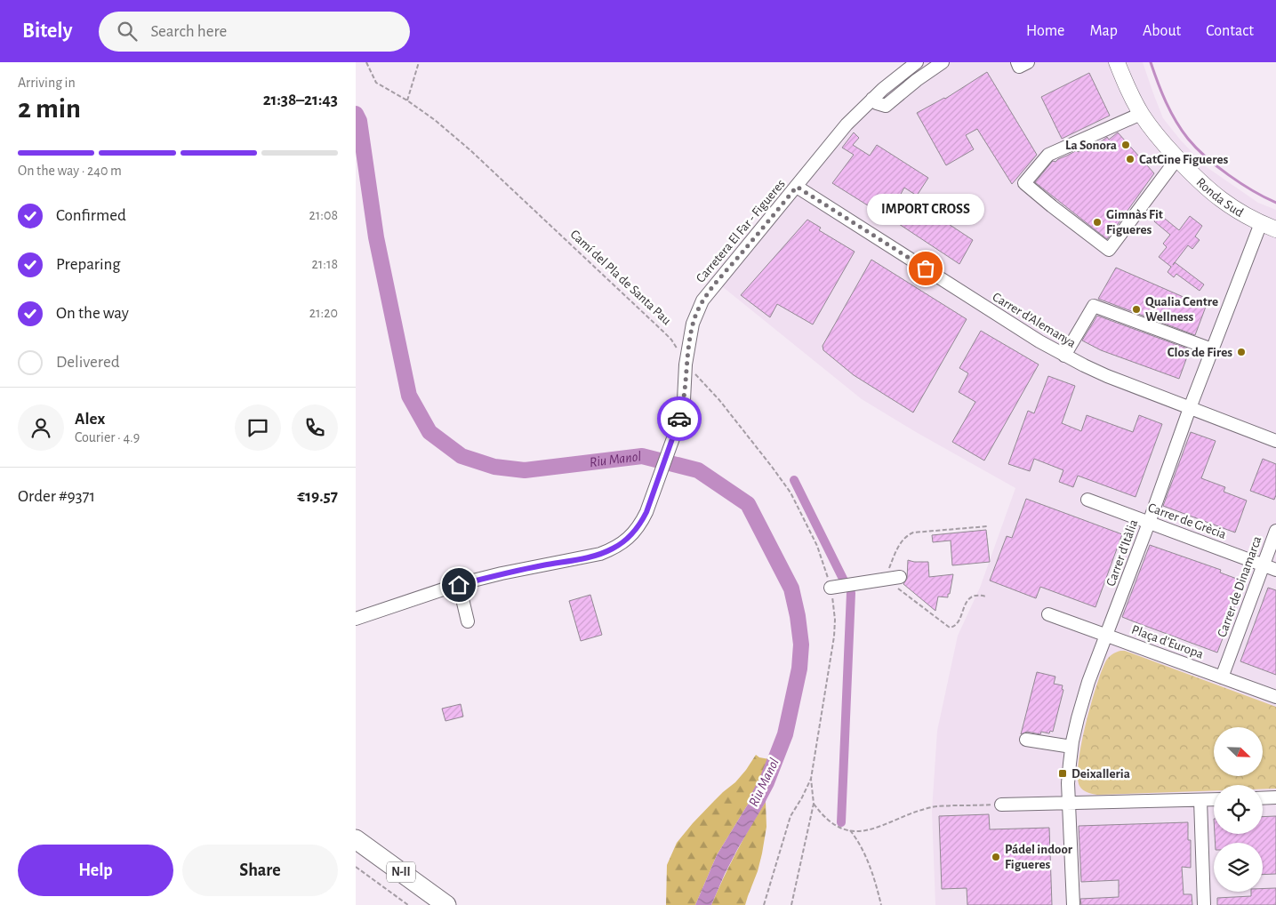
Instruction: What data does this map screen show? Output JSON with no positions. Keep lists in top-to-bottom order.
{
  "streets": {
    "highway": ["N-II"],
    "main road": ["Ronda Sud"],
    "street": [
      "Carretera El Far - Figueres",
      "Carrer d'Alemanya",
      "Carrer de Grècia",
      "Carrer d'Itàlia",
      "Carrer de Dinamarca",
      "Plaça d'Europa"
    ],
    "path": ["Camí del Pla de Santa Pau"]
  },
  "crossings": [
    ["Ronda Sud", "Carrer d'Itàlia"],
    ["Carretera El Far - Figueres", "Camí del Pla de Santa Pau"],
    ["Carretera El Far - Figueres", "Carrer d'Alemanya"],
    ["Carrer d'Alemanya", "Carrer d'Itàlia"],
    ["Carrer de Grècia", "Carrer d'Itàlia"],
    ["Carrer de Grècia", "Carrer de Dinamarca"],
    ["Carrer d'Itàlia", "Plaça d'Europa"],
    ["Carrer de Dinamarca", "Plaça d'Europa"]
  ],
  "water": ["Riu Manol"],
  "places": {
    "other": [
      "La Sonora",
      "CatCine Figueres",
      "Gimnàs Fit Figueres",
      "IMPORT CROSS",
      "Qualia Centre Wellness",
      "Clos de Fires",
      "Pádel indoor Figueres"
    ],
    "transit": ["Deixalleria"]
  },
  "north": "bottom right",
  "page": {
    "header": "Bitely",
    "search": "Search here",
    "nav": [
      "Home",
      "Map",
      "About",
      "Contact"
    ],
    "heading": ["2 min", "Arriving in", "21:38–21:43"],
    "panel": [
      "Alex",
      "Courier · 4.9",
      "Order #9371",
      "€19.57"
    ],
    "bar": "On the way · 240 m",
    "list": [
      ["Confirmed", "21:08"],
      ["Preparing", "21:18"],
      ["On the way", "21:20"],
      "Delivered"
    ],
    "bubble": "IMPORT CROSS",
    "buttons": ["Help", "Share"]
  }
}
